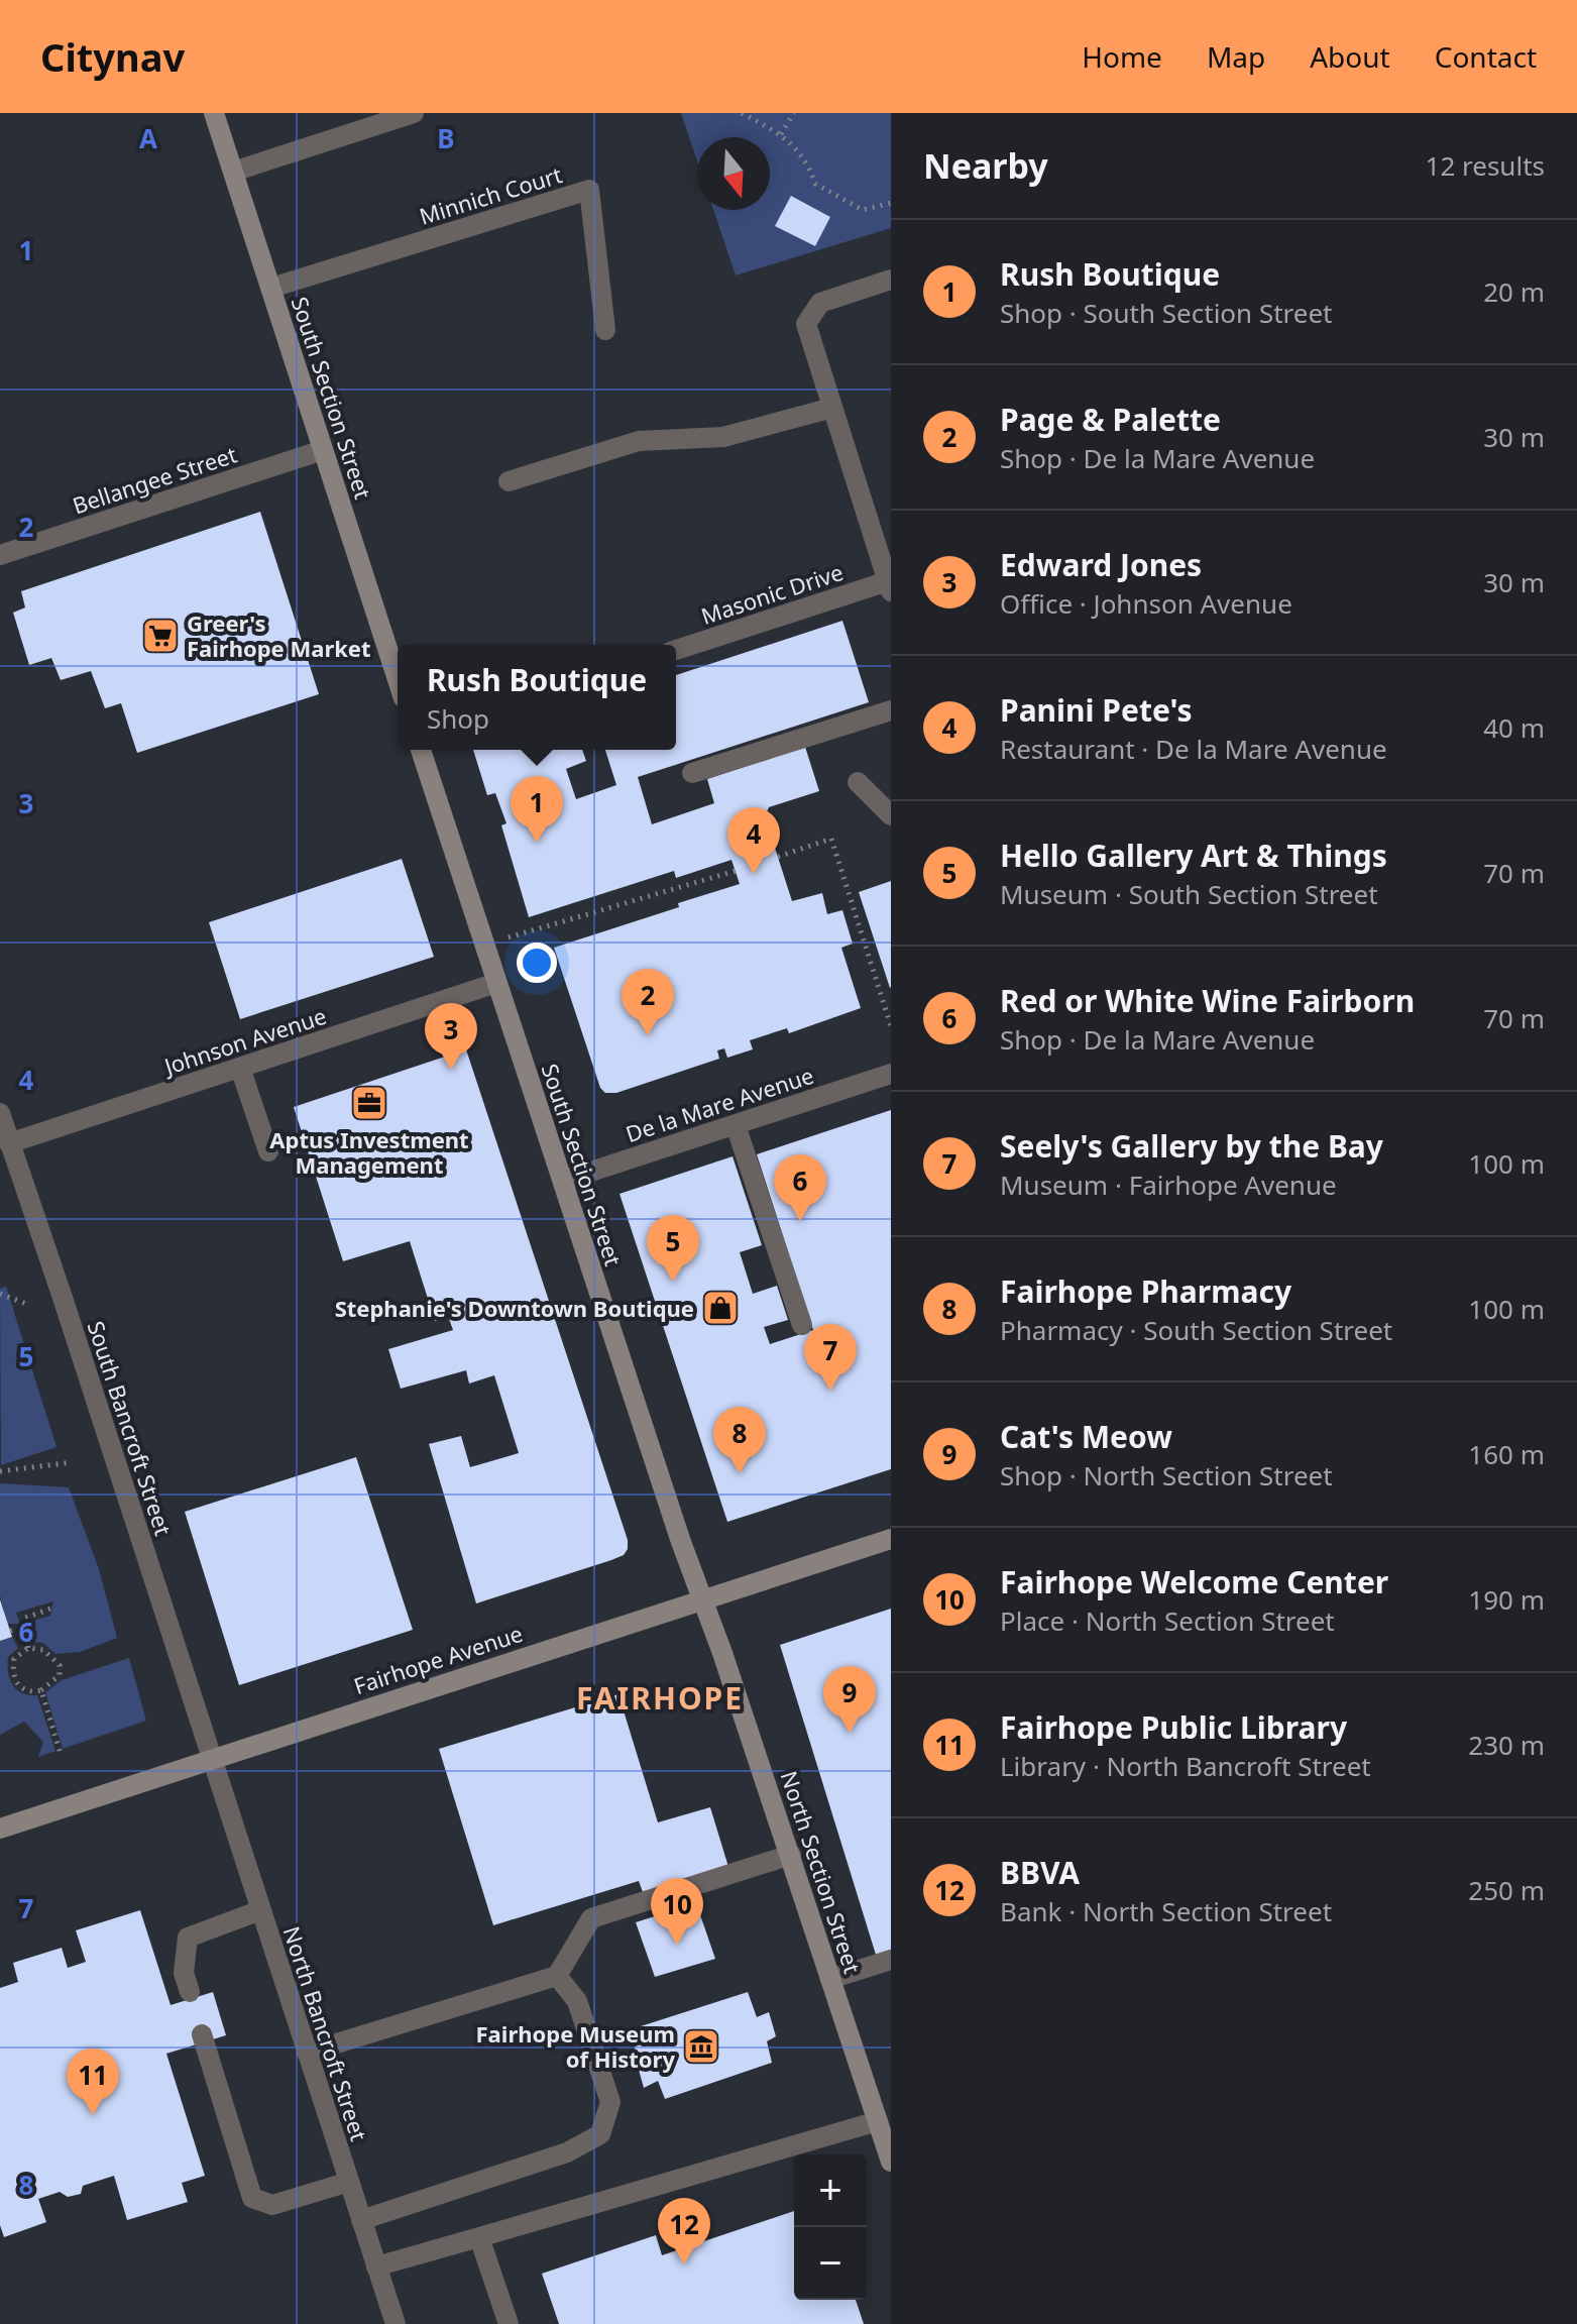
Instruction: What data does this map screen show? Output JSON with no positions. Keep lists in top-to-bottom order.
{
  "streets": {
    "street": [
      "Minnich Court",
      "South Section Street",
      "Bellangee Street",
      "Masonic Drive",
      "Johnson Avenue",
      "De la Mare Avenue",
      "South Bancroft Street",
      "Fairhope Avenue",
      "North Section Street",
      "North Bancroft Street"
    ]
  },
  "crossings": [
    ["Minnich Court", "South Section Street"],
    ["South Section Street", "Bellangee Street"],
    ["South Section Street", "Johnson Avenue"],
    ["South Section Street", "De la Mare Avenue"],
    ["South Section Street", "Fairhope Avenue"],
    ["South Section Street", "North Section Street"],
    ["Johnson Avenue", "South Bancroft Street"],
    ["South Bancroft Street", "Fairhope Avenue"],
    ["South Bancroft Street", "North Bancroft Street"],
    ["Fairhope Avenue", "North Section Street"],
    ["Fairhope Avenue", "North Bancroft Street"]
  ],
  "districts": ["FAIRHOPE"],
  "places": {
    "supermarket": ["Greer's Fairhope Market"],
    "office": ["Aptus Investment Management"],
    "shop": ["Stephanie's Downtown Boutique"],
    "museum": ["Fairhope Museum of History"]
  },
  "north": "bottom",
  "page": {
    "header": "Citynav",
    "nav": [
      "Home",
      "Map",
      "About",
      "Contact"
    ],
    "heading": ["Nearby", "12 results"],
    "list": [
      {
        "mark": "1",
        "name": "Rush Boutique",
        "note": "Shop · South Section Street",
        "value": "20 m"
      },
      {
        "mark": "2",
        "name": "Page & Palette",
        "note": "Shop · De la Mare Avenue",
        "value": "30 m"
      },
      {
        "mark": "3",
        "name": "Edward Jones",
        "note": "Office · Johnson Avenue",
        "value": "30 m"
      },
      {
        "mark": "4",
        "name": "Panini Pete's",
        "note": "Restaurant · De la Mare Avenue",
        "value": "40 m"
      },
      {
        "mark": "5",
        "name": "Hello Gallery Art & Things",
        "note": "Museum · South Section Street",
        "value": "70 m"
      },
      {
        "mark": "6",
        "name": "Red or White Wine Fairborn",
        "note": "Shop · De la Mare Avenue",
        "value": "70 m"
      },
      {
        "mark": "7",
        "name": "Seely's Gallery by the Bay",
        "note": "Museum · Fairhope Avenue",
        "value": "100 m"
      },
      {
        "mark": "8",
        "name": "Fairhope Pharmacy",
        "note": "Pharmacy · South Section Street",
        "value": "100 m"
      },
      {
        "mark": "9",
        "name": "Cat's Meow",
        "note": "Shop · North Section Street",
        "value": "160 m"
      },
      {
        "mark": "10",
        "name": "Fairhope Welcome Center",
        "note": "Place · North Section Street",
        "value": "190 m"
      },
      {
        "mark": "11",
        "name": "Fairhope Public Library",
        "note": "Library · North Bancroft Street",
        "value": "230 m"
      },
      {
        "mark": "12",
        "name": "BBVA",
        "note": "Bank · North Section Street",
        "value": "250 m"
      }
    ],
    "popup": ["Rush Boutique", "Shop"],
    "pins": [
      "1",
      "4",
      "2",
      "3",
      "6",
      "5",
      "7",
      "8",
      "9",
      "10",
      "11",
      "12"
    ],
    "map_buttons": ["+", "−"]
  },
  "grid": {
    "columns": ["A", "B"],
    "rows": [
      "1",
      "2",
      "3",
      "4",
      "5",
      "6",
      "7",
      "8"
    ]
  }
}
